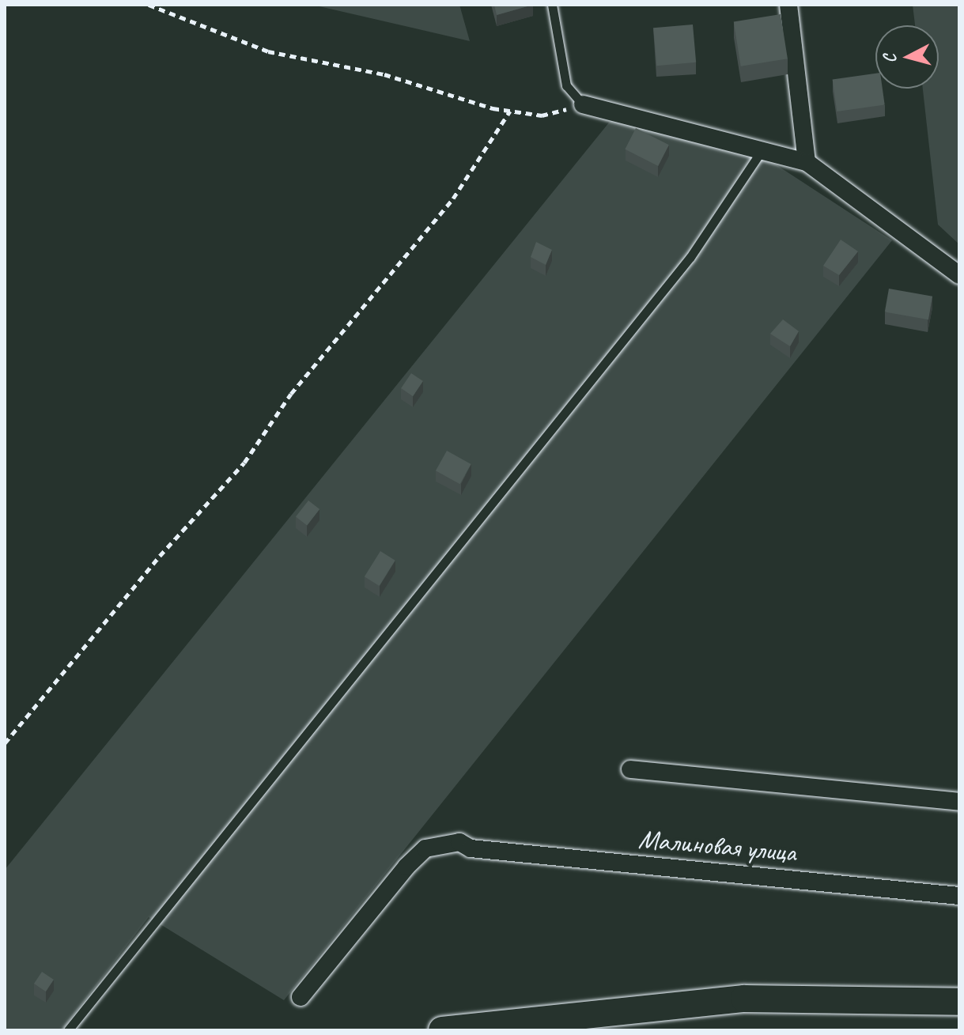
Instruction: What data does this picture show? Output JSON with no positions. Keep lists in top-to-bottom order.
{
  "streets": {
    "street": ["Малиновая улица"]
  },
  "north": "left"
}
